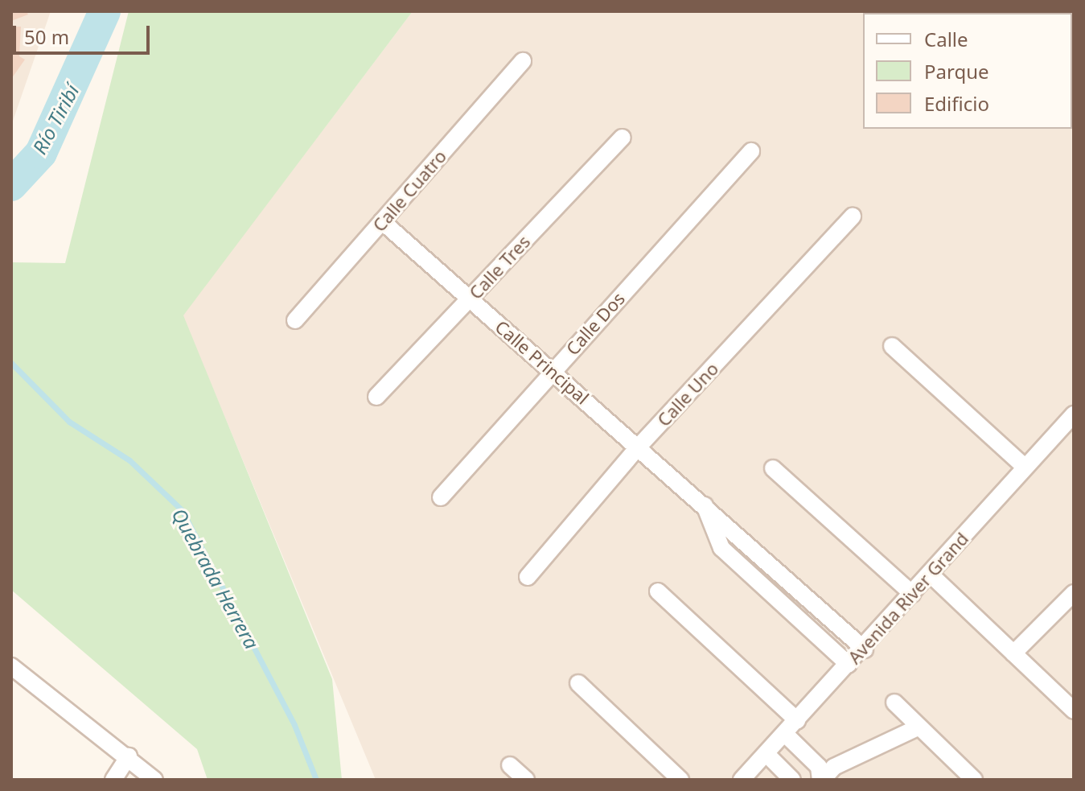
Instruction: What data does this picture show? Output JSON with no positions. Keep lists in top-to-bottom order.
{
  "streets": {
    "street": [
      "Calle Cuatro",
      "Calle Tres",
      "Calle Dos",
      "Calle Principal",
      "Calle Uno",
      "Avenida River Grand"
    ]
  },
  "crossings": [
    ["Calle Cuatro", "Calle Principal"],
    ["Calle Tres", "Calle Principal"],
    ["Calle Dos", "Calle Principal"],
    ["Calle Principal", "Calle Uno"],
    ["Calle Principal", "Avenida River Grand"]
  ],
  "water": ["Río Tiribí", "Quebrada Herrera"],
  "legend": ["Calle", "Parque", "Edificio"],
  "scale_bar": "50 m"
}
